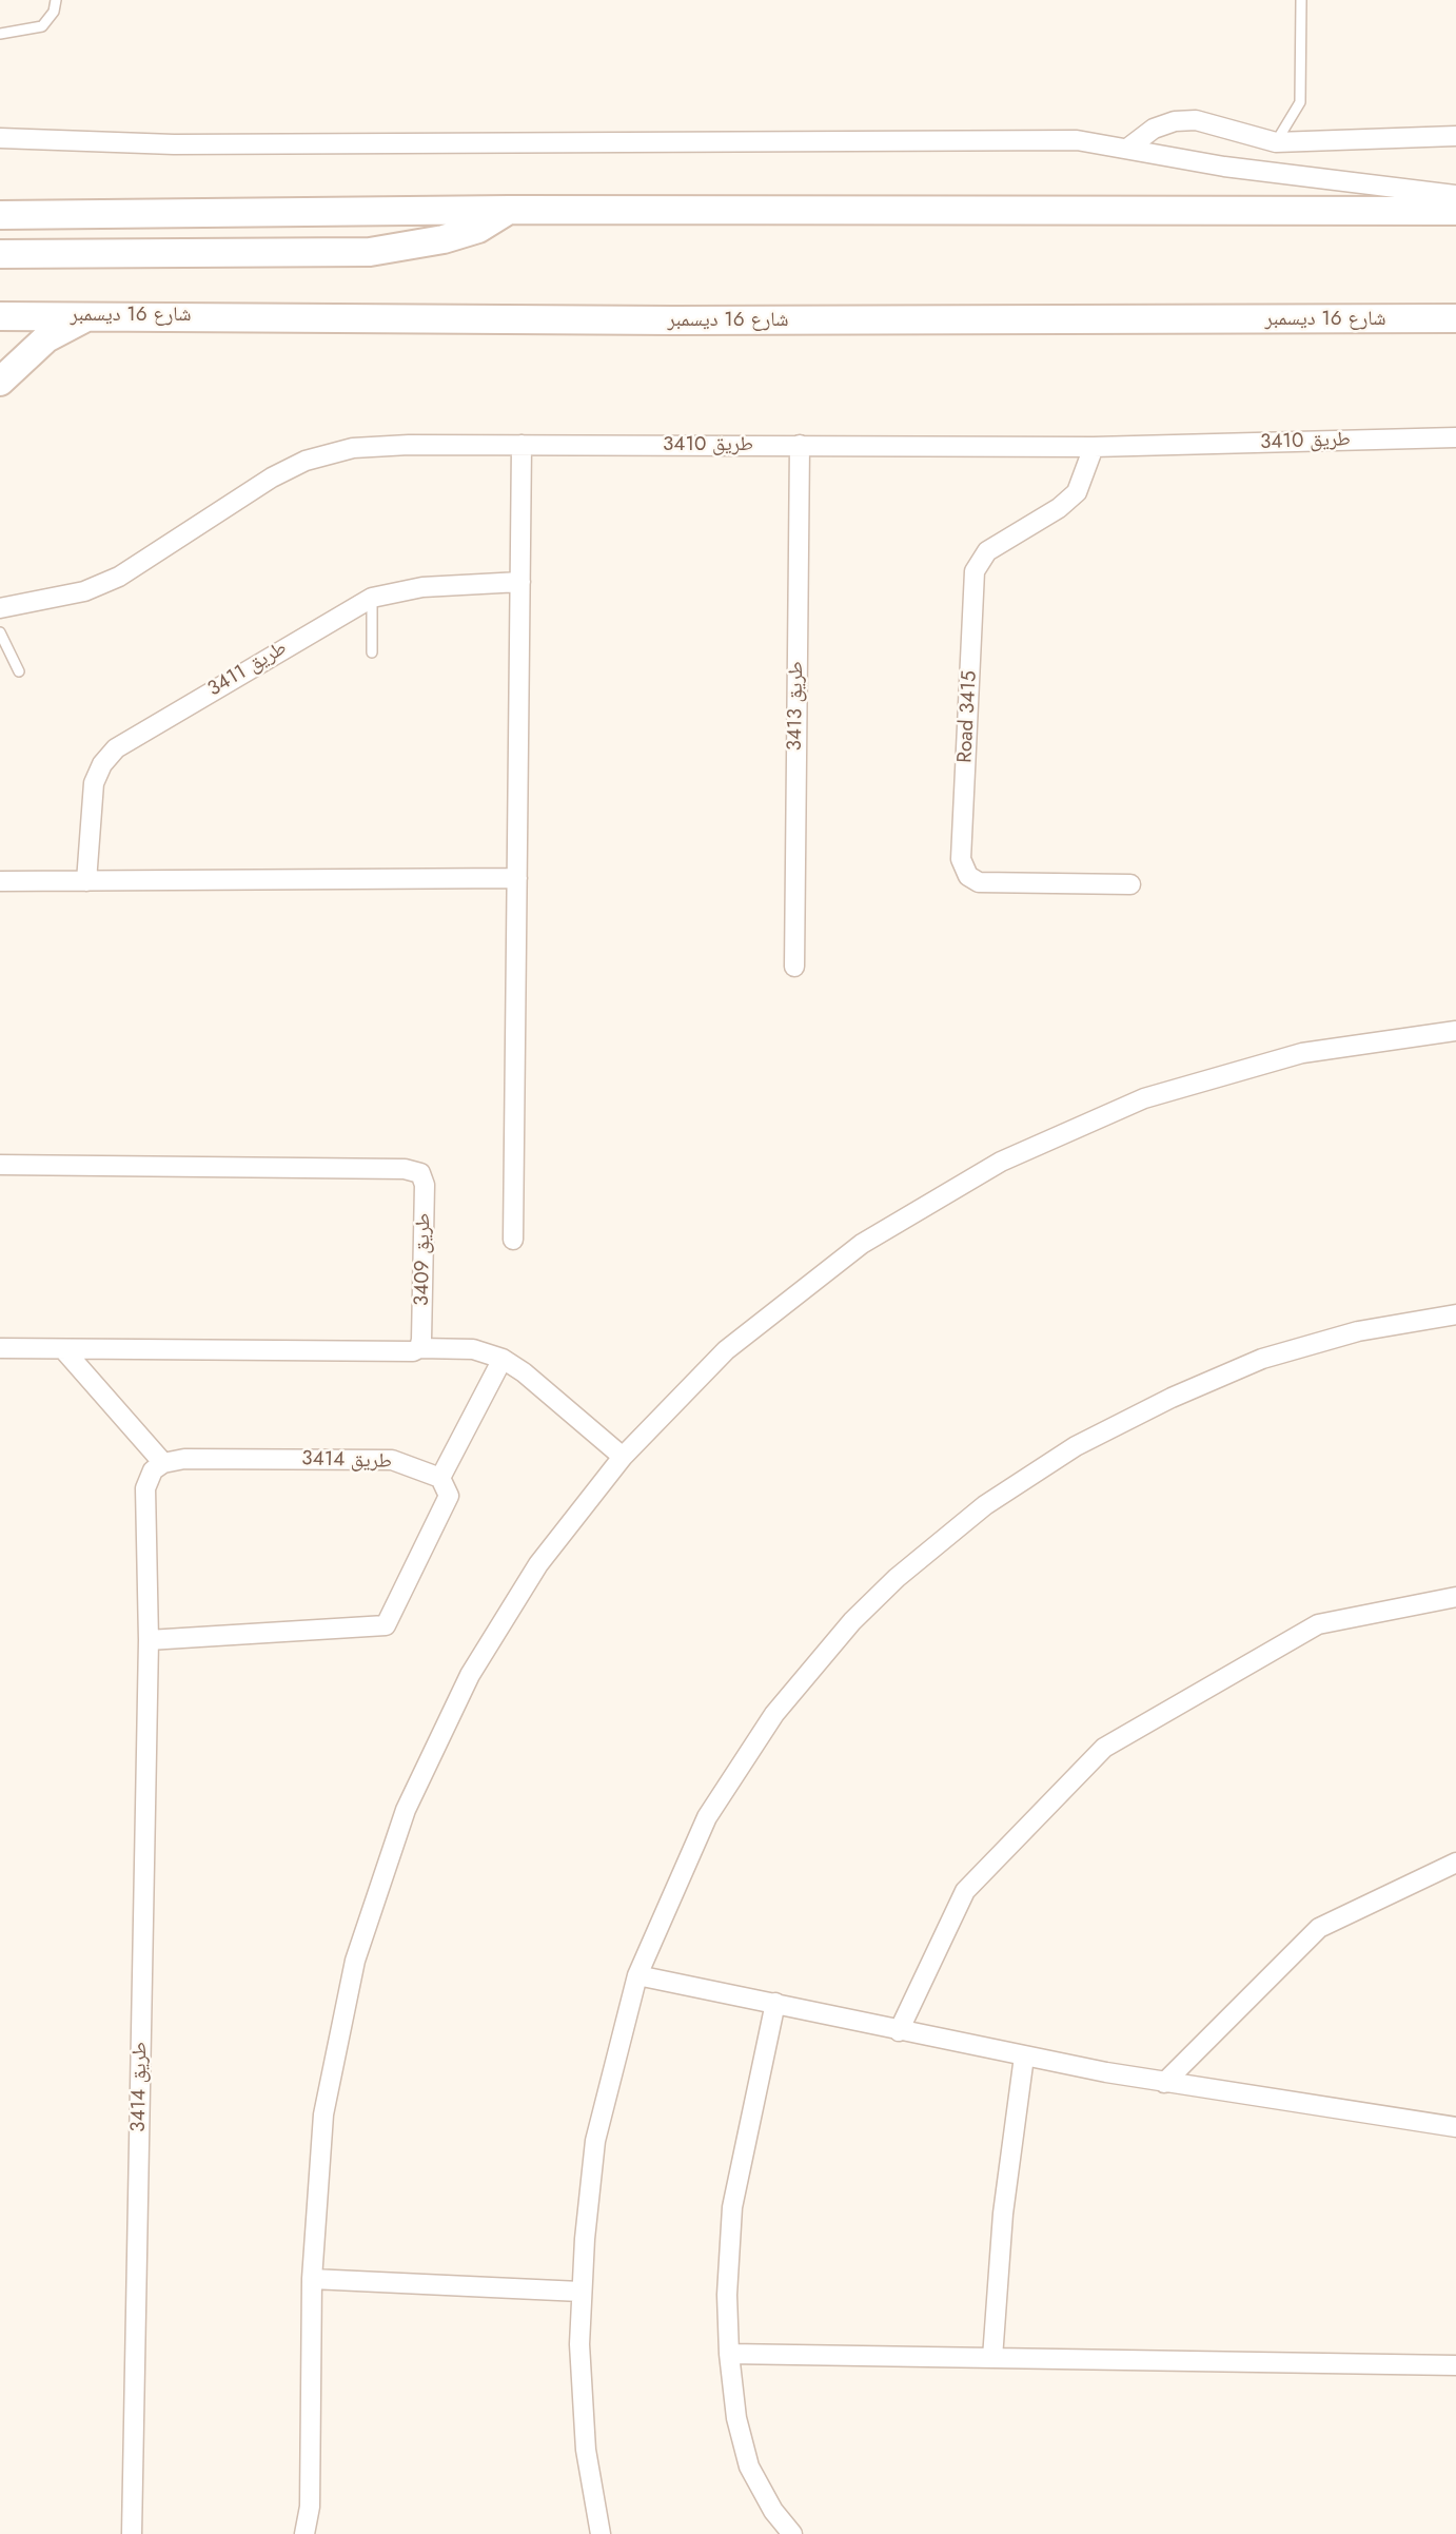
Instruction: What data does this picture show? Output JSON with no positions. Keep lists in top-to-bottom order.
{
  "streets": {
    "main road": ["شارع 16 ديسمبر"],
    "street": [
      "طريق 3410",
      "طريق 3411",
      "طريق 3413",
      "Road 3415",
      "طريق 3409",
      "طريق 3414"
    ]
  },
  "crossings": [
    ["طريق 3410", "طريق 3413"],
    ["طريق 3410", "Road 3415"]
  ]
}
